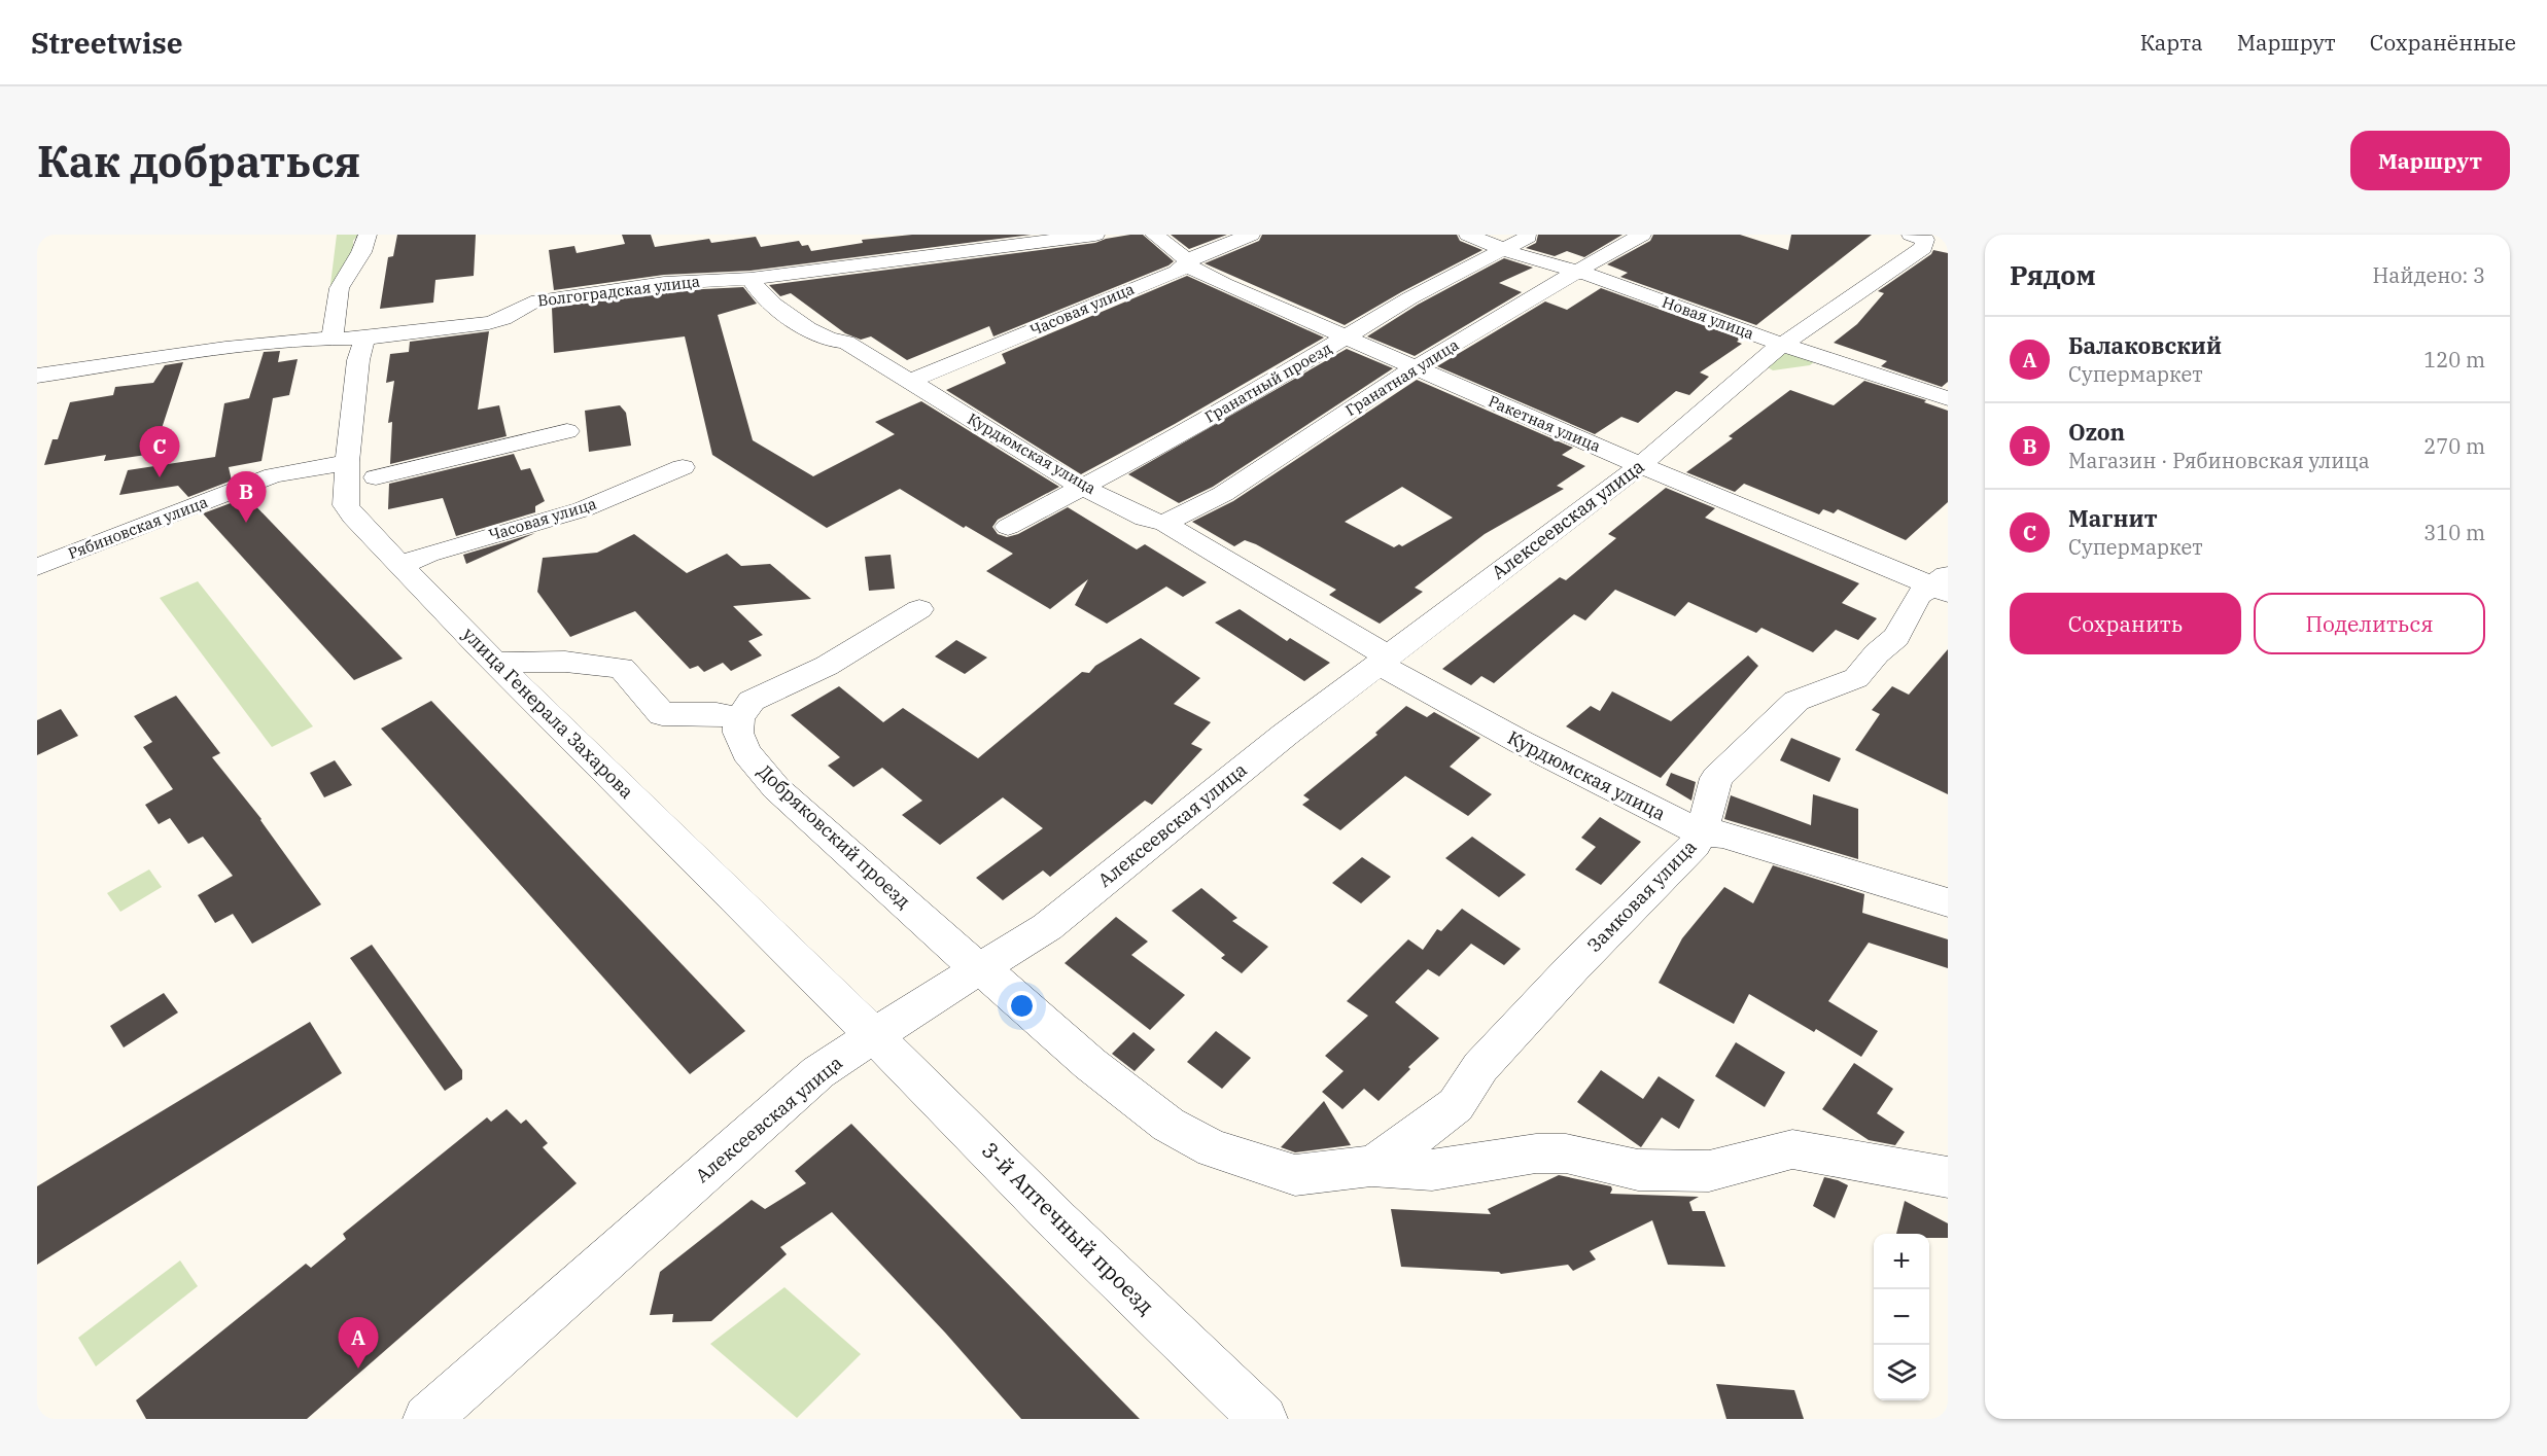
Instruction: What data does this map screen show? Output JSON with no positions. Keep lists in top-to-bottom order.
{
  "streets": {
    "street": [
      "Волгоградская улица",
      "Часовая улица",
      "Новая улица",
      "Гранатная улица",
      "Гранатный проезд",
      "Ракетная улица",
      "Курдюмская улица",
      "Алексеевская улица",
      "Рябиновская улица",
      "улица Генерала Захарова",
      "Добряковский проезд",
      "Замковая улица",
      "3-й Аптечный проезд"
    ]
  },
  "crossings": [
    ["Волгоградская улица", "Курдюмская улица"],
    ["Волгоградская улица", "улица Генерала Захарова"],
    ["Часовая улица", "Ракетная улица"],
    ["Часовая улица", "Курдюмская улица"],
    ["Часовая улица", "улица Генерала Захарова"],
    ["Новая улица", "Гранатная улица"],
    ["Новая улица", "Гранатный проезд"],
    ["Новая улица", "Алексеевская улица"],
    ["Гранатная улица", "Ракетная улица"],
    ["Гранатная улица", "Курдюмская улица"],
    ["Гранатный проезд", "Ракетная улица"],
    ["Гранатный проезд", "Курдюмская улица"],
    ["Ракетная улица", "Алексеевская улица"],
    ["Ракетная улица", "Замковая улица"],
    ["Курдюмская улица", "Алексеевская улица"],
    ["Курдюмская улица", "Замковая улица"],
    ["Алексеевская улица", "улица Генерала Захарова"],
    ["Алексеевская улица", "Добряковский проезд"],
    ["Алексеевская улица", "3-й Аптечный проезд"],
    ["Рябиновская улица", "улица Генерала Захарова"],
    ["улица Генерала Захарова", "3-й Аптечный проезд"]
  ],
  "page": {
    "header": "Streetwise",
    "nav": ["Карта", "Маршрут", "Сохранённые"],
    "buttons": [
      "Маршрут",
      ["Сохранить", "Поделиться"]
    ],
    "title": "Как добраться",
    "heading": ["Рядом", "Найдено: 3"],
    "list": [
      {
        "mark": "A",
        "name": "Балаковский",
        "note": "Супермаркет",
        "value": "120 m"
      },
      {
        "mark": "B",
        "name": "Ozon",
        "note": "Магазин · Рябиновская улица",
        "value": "270 m"
      },
      {
        "mark": "C",
        "name": "Магнит",
        "note": "Супермаркет",
        "value": "310 m"
      }
    ],
    "pins": ["C", "B", "A"],
    "map_buttons": ["+", "−"]
  }
}
